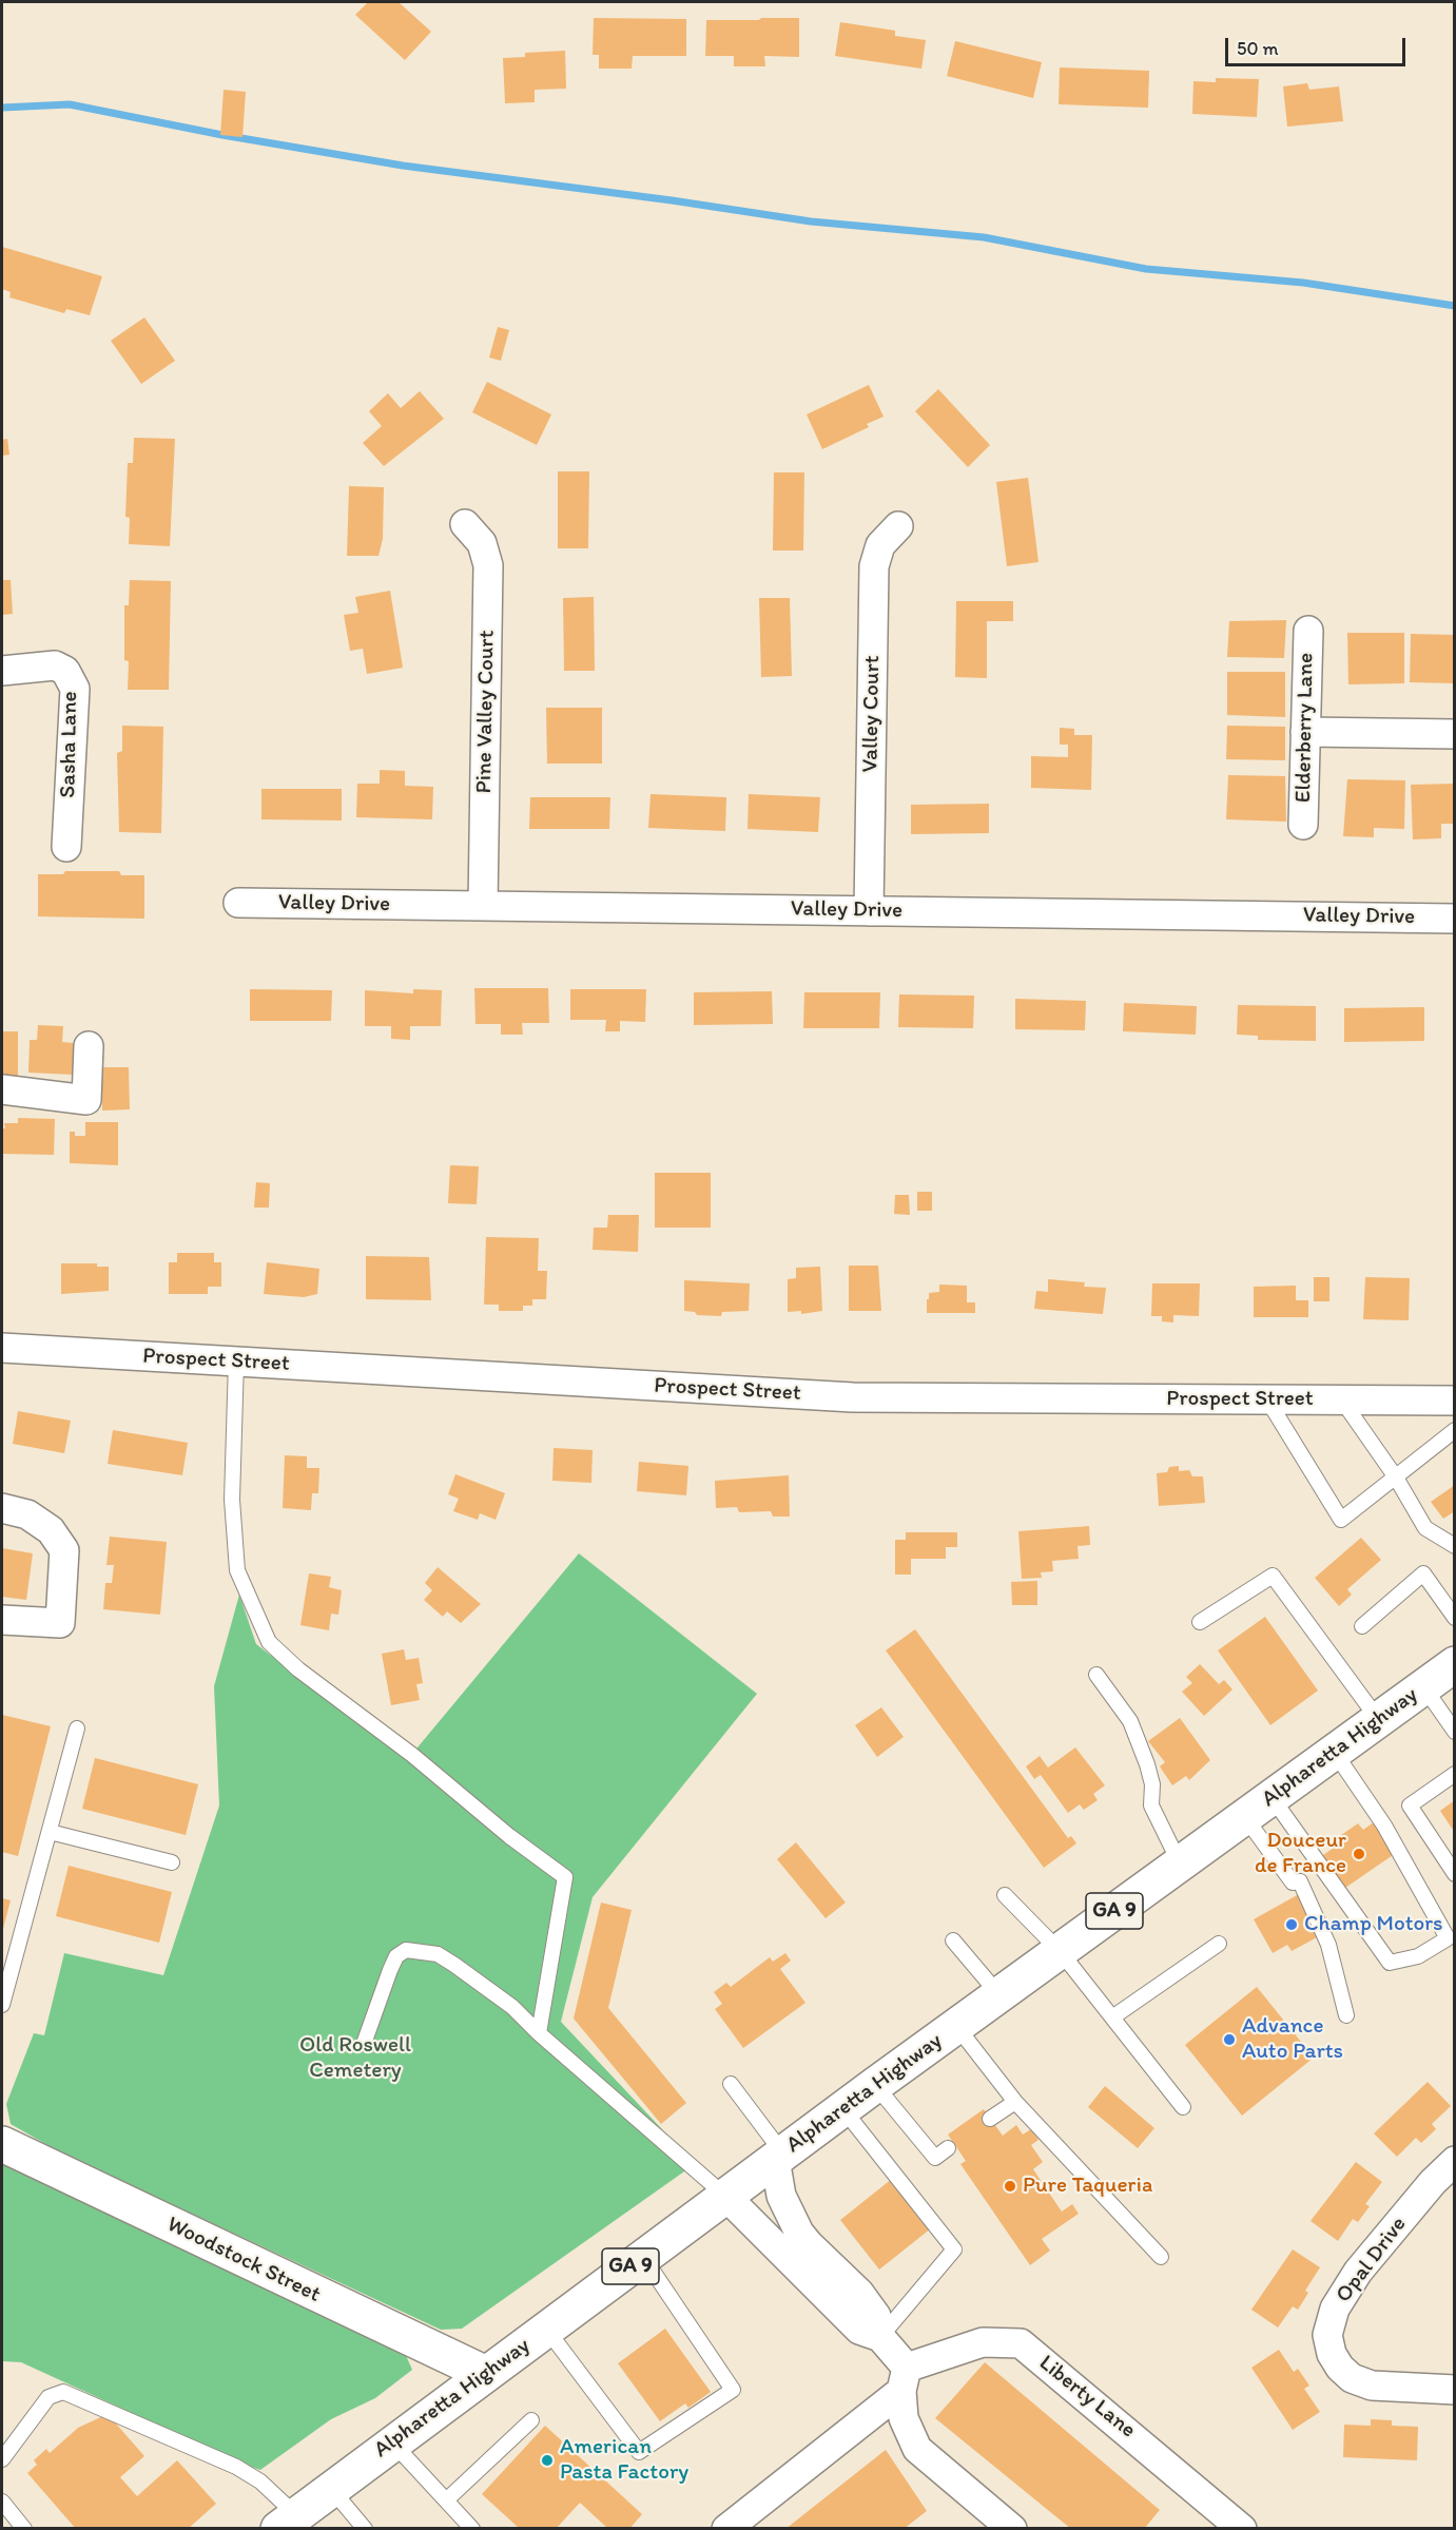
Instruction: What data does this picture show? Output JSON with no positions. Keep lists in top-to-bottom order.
{
  "streets": {
    "main road": ["Alpharetta Highway", "GA 9", "Woodstock Street"],
    "street": [
      "Pine Valley Court",
      "Valley Court",
      "Elderberry Lane",
      "Sasha Lane",
      "Valley Drive",
      "Prospect Street",
      "Opal Drive",
      "Liberty Lane"
    ]
  },
  "crossings": [
    ["Pine Valley Court", "Valley Drive"],
    ["Valley Court", "Valley Drive"],
    ["Alpharetta Highway", "Woodstock Street"]
  ],
  "parks": ["Old Roswell Cemetery"],
  "places": [
    "Douceur de France",
    "Champ Motors",
    "Advance Auto Parts",
    "Pure Taqueria",
    "American Pasta Factory"
  ],
  "scale_bar": "50 m"
}
